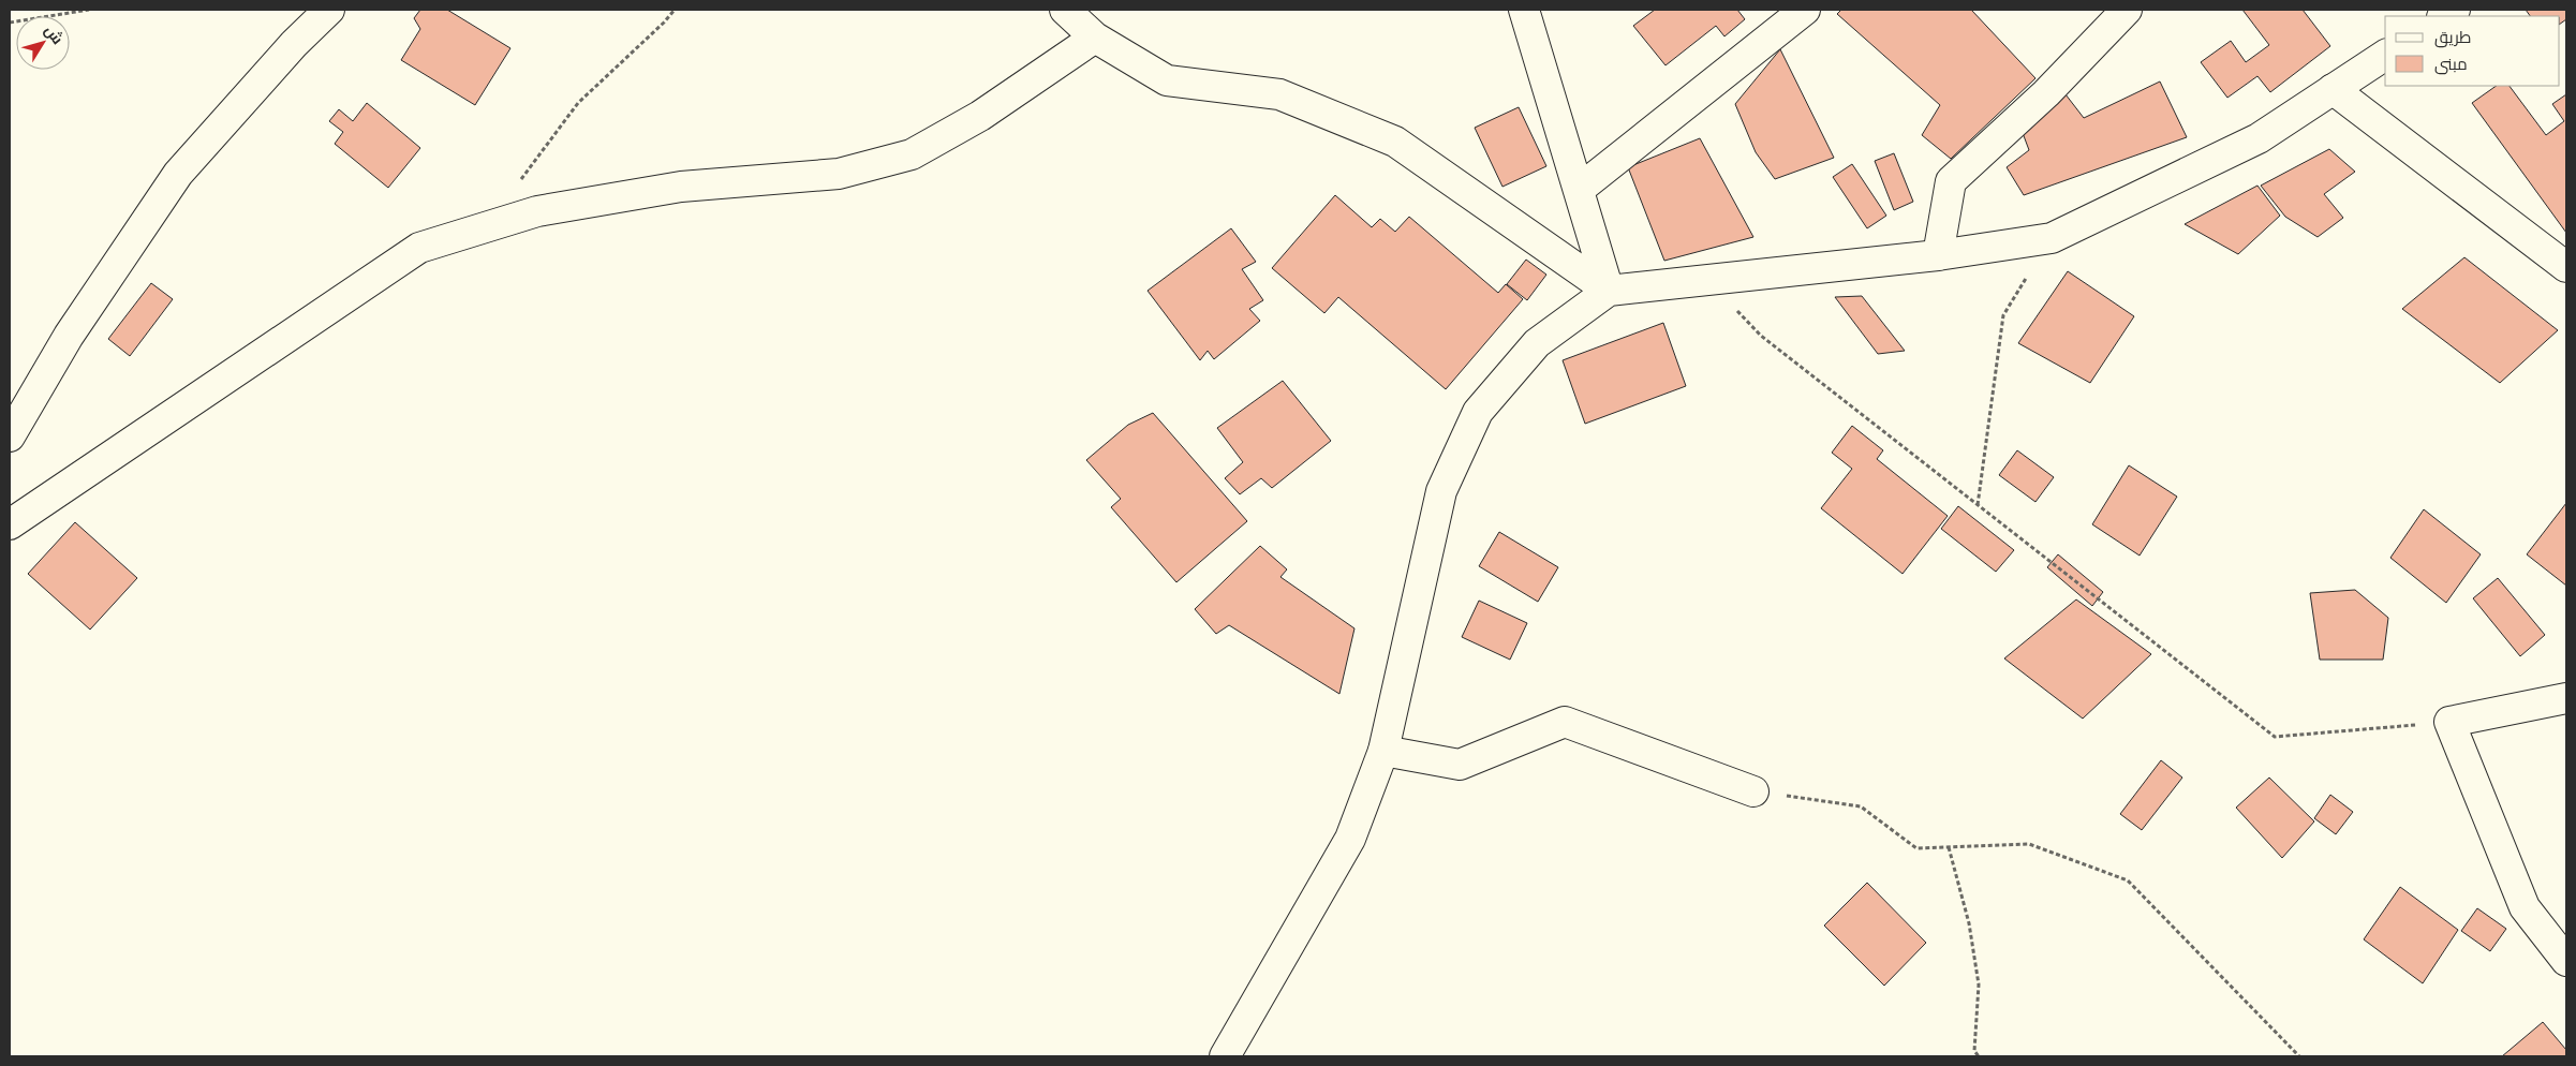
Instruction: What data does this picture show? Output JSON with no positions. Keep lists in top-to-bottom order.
{
  "legend": ["طريق", "مبنى"],
  "north": "top right"
}
